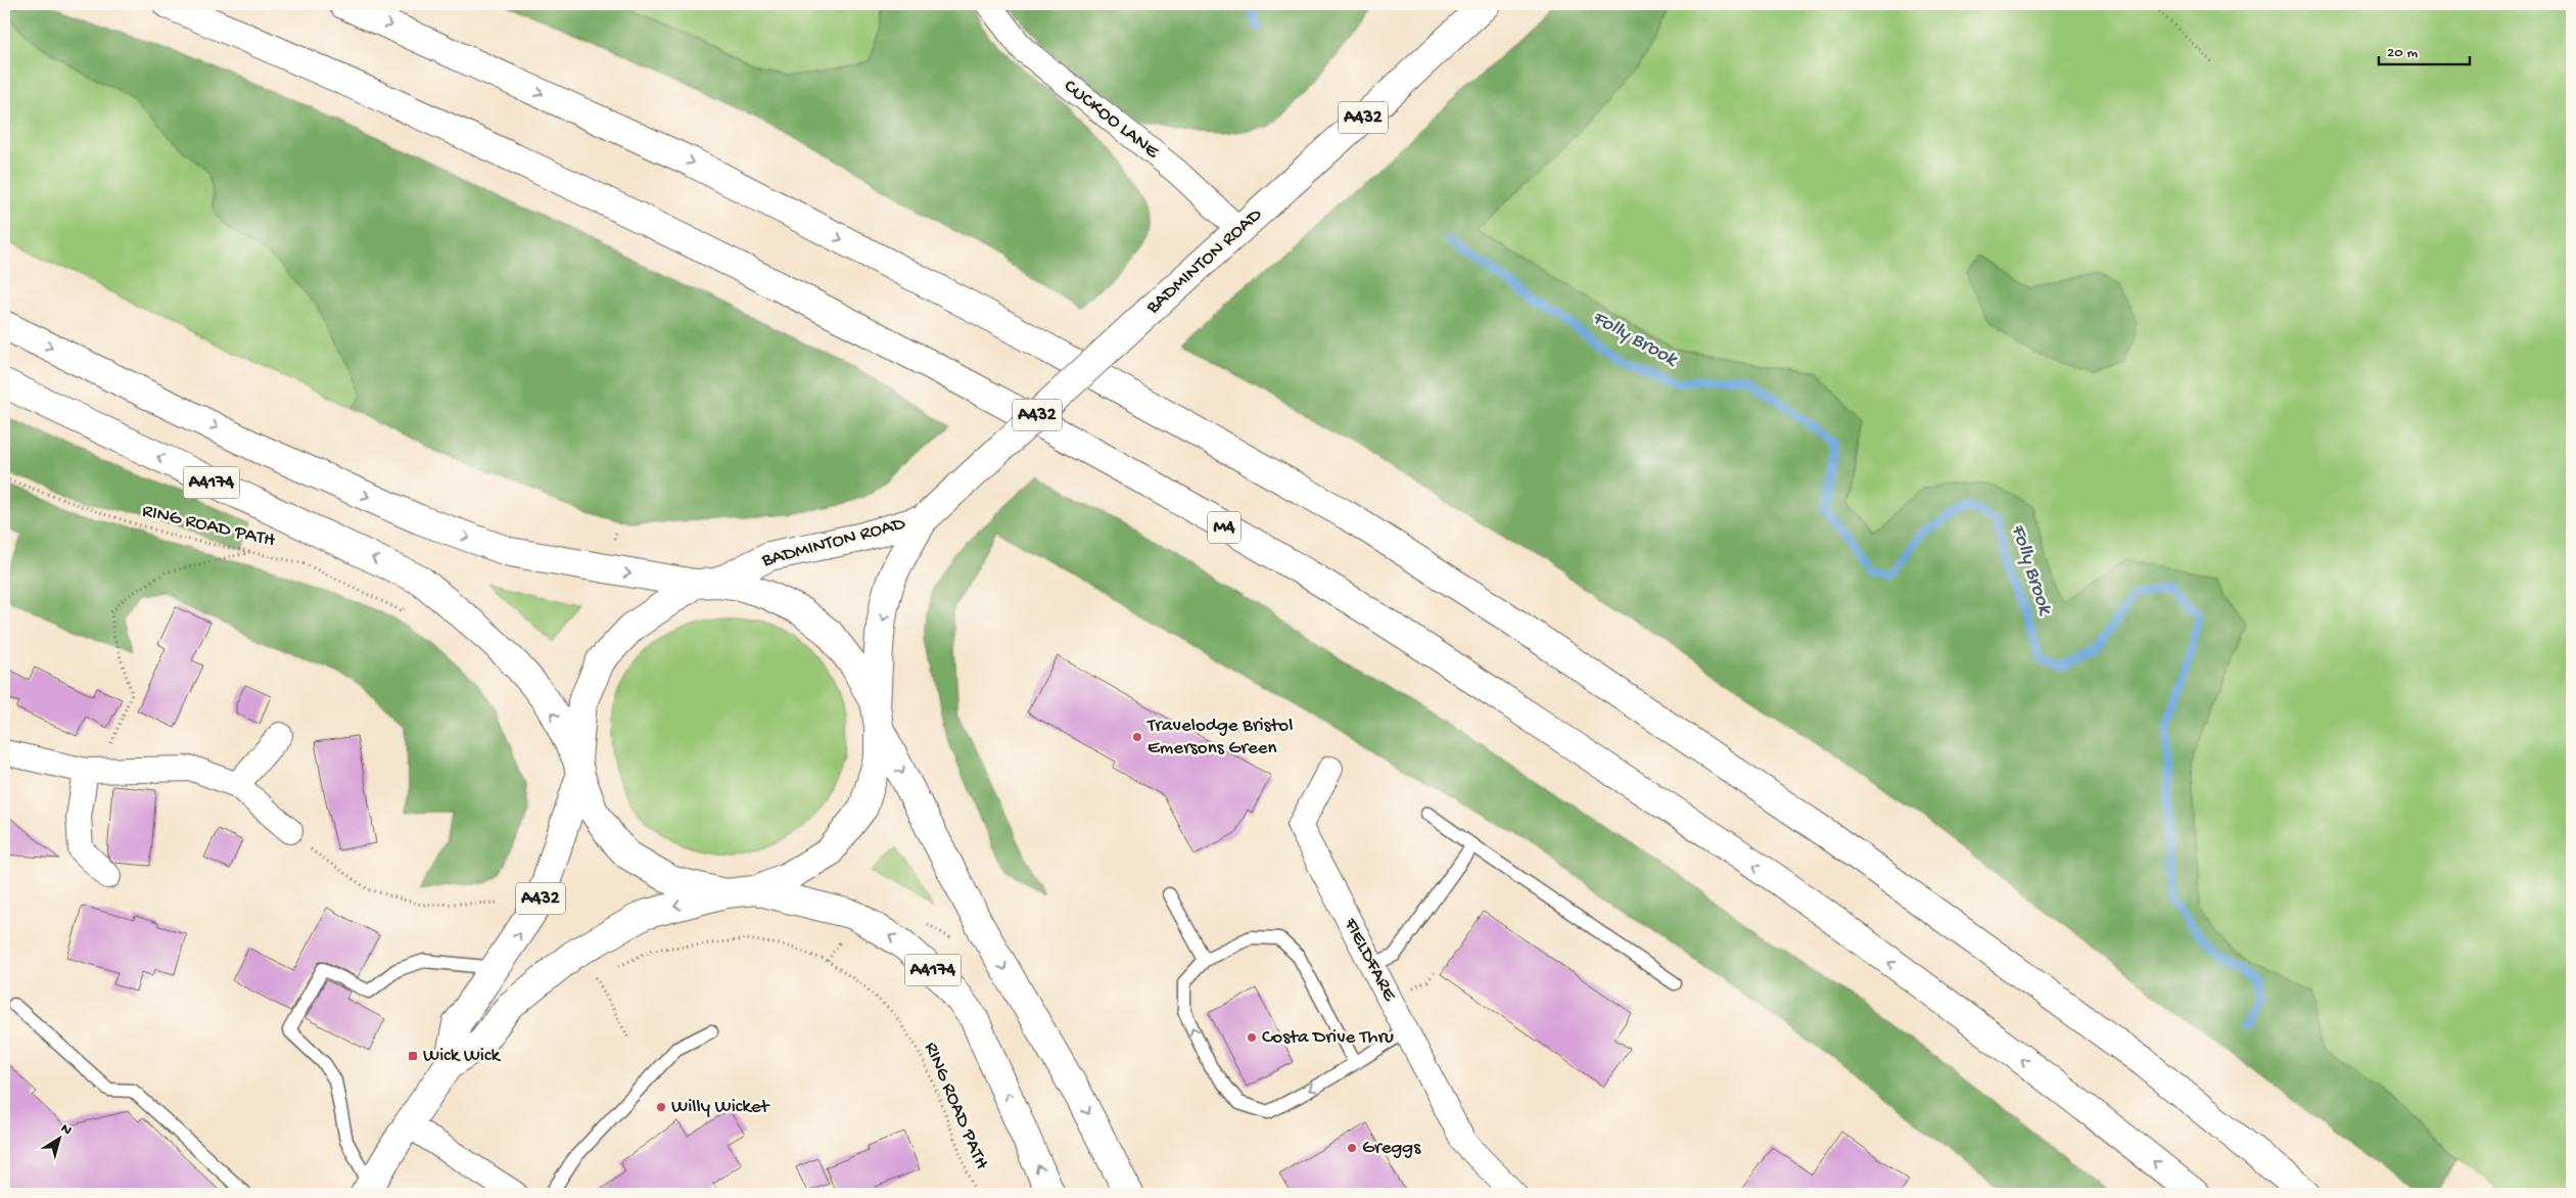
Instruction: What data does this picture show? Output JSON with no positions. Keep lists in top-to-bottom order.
{
  "streets": {
    "main road": [
      "A432",
      "BADMINTON ROAD",
      "A4174",
      "M4"
    ],
    "street": ["CUCKOO LANE", "FIELDFARE"],
    "path": ["RING ROAD PATH"]
  },
  "crossings": [
    ["A432", "BADMINTON ROAD"],
    ["A432", "A4174"],
    ["CUCKOO LANE", "BADMINTON ROAD"],
    ["BADMINTON ROAD", "A4174"]
  ],
  "water": ["Folly Brook"],
  "places": {
    "other": [
      "Travelodge Bristol Emersons Green",
      "Costa Drive Thru",
      "Willy Wicket",
      "Greggs"
    ],
    "transit": ["Wick Wick"]
  },
  "scale_bar": "20 m",
  "north": "top right"
}
